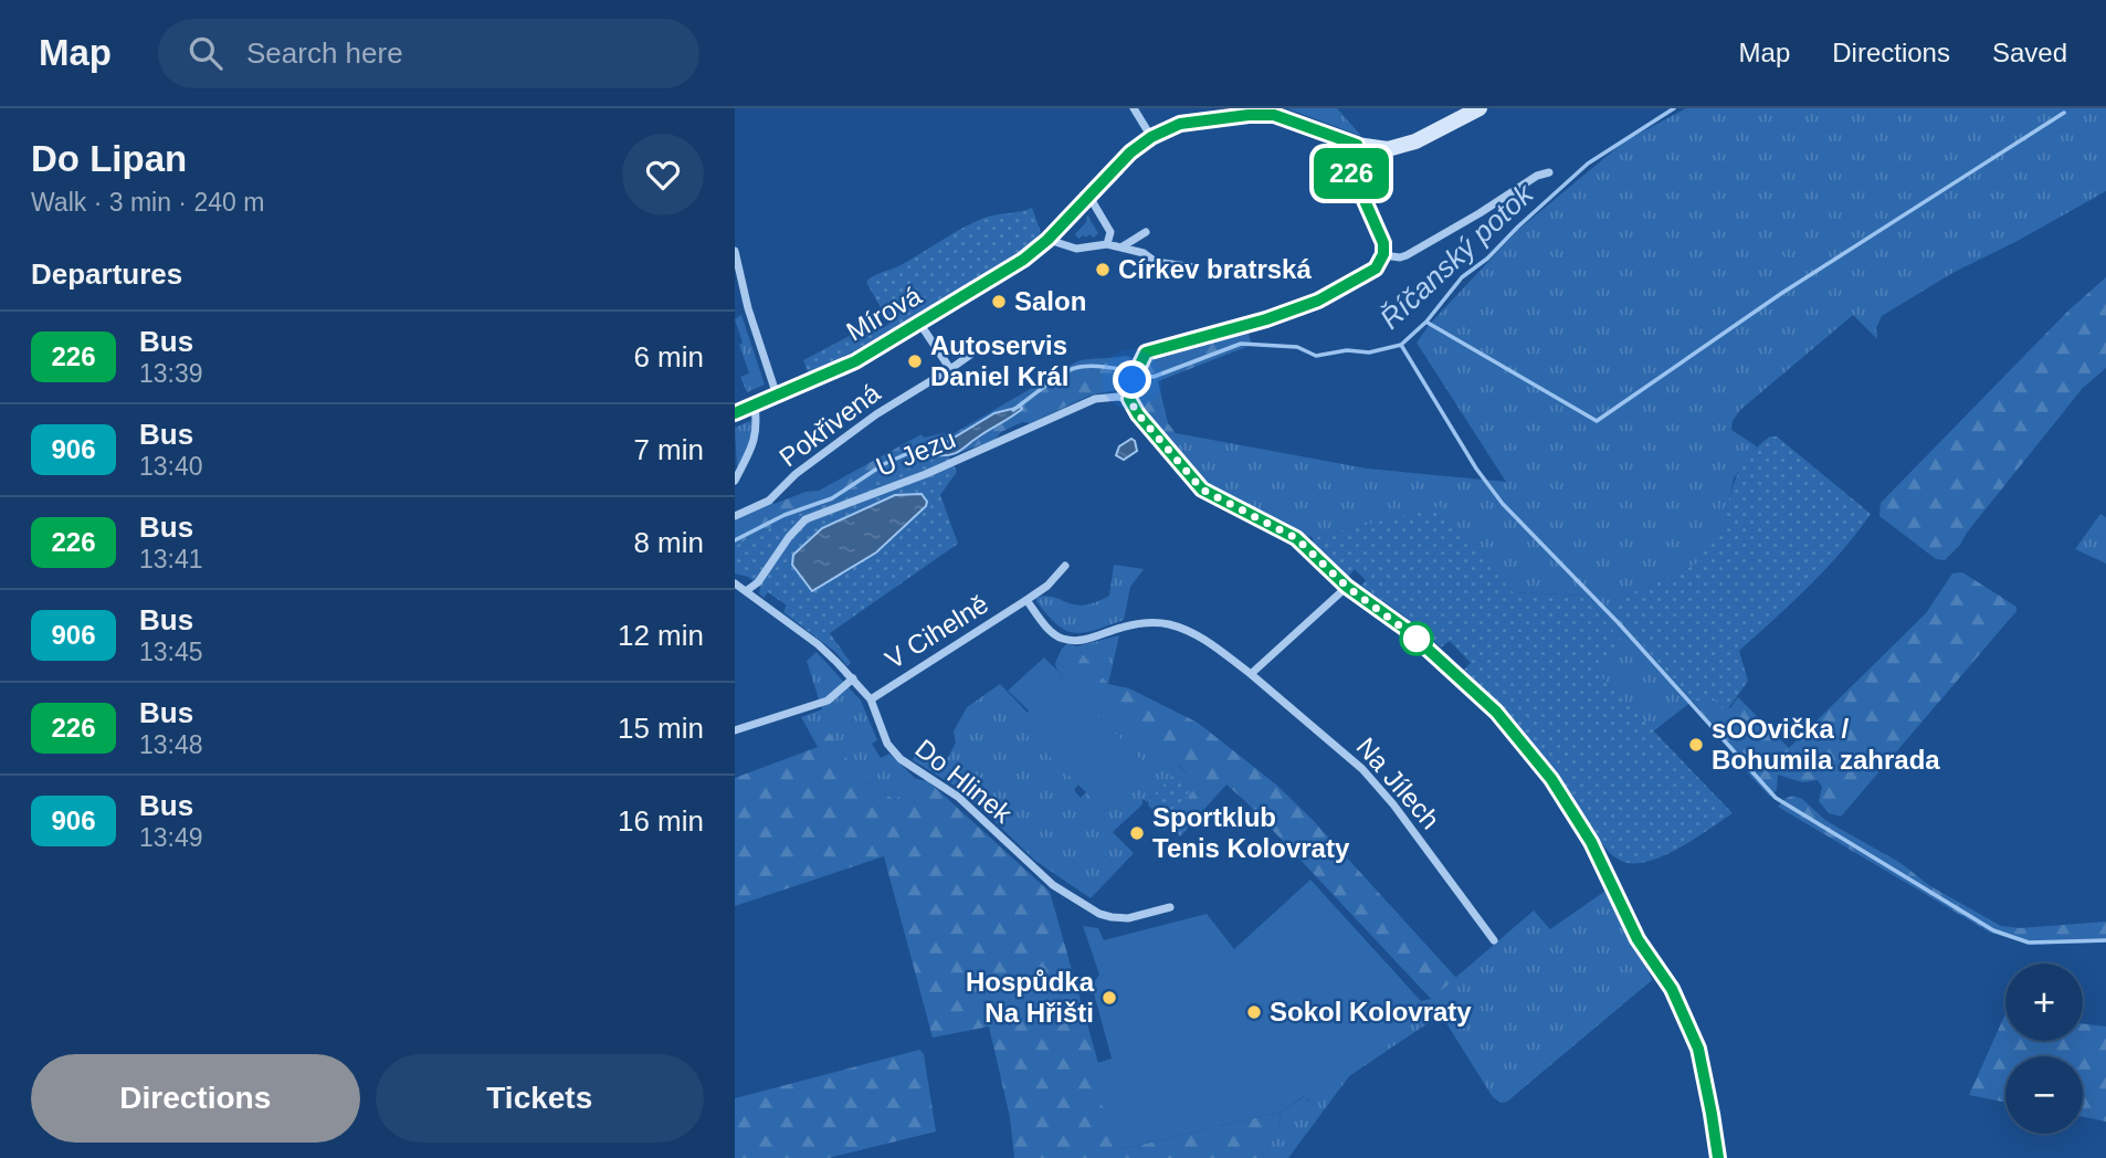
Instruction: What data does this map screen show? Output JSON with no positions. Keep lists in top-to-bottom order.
{
  "streets": {
    "street": [
      "Mírová",
      "Pokřivená",
      "U Jezu",
      "V Cihelně",
      "Do Hlinek",
      "Na Jílech"
    ]
  },
  "crossings": [
    ["Mírová", "Pokřivená"],
    ["U Jezu", "Do Hlinek"],
    ["V Cihelně", "Do Hlinek"],
    ["V Cihelně", "Na Jílech"]
  ],
  "water": ["Říčanský potok"],
  "places": [
    "Církev bratrská",
    "Salon",
    "Autoservis Daniel Král",
    "sOOvička / Bohumila zahrada",
    "Sportklub Tenis Kolovraty",
    "Hospůdka Na Hřišti",
    "Sokol Kolovraty"
  ],
  "lines": ["bus line 226"],
  "page": {
    "header": "Map",
    "search": "Search here",
    "nav": ["Map", "Directions", "Saved"],
    "heading": [
      ["Do Lipan", "Walk · 3 min · 240 m"],
      "Departures"
    ],
    "on_map": "226",
    "list": [
      {
        "mark": "226",
        "name": "Bus",
        "note": "13:39",
        "value": "6 min"
      },
      {
        "mark": "906",
        "name": "Bus",
        "note": "13:40",
        "value": "7 min"
      },
      {
        "mark": "226",
        "name": "Bus",
        "note": "13:41",
        "value": "8 min"
      },
      {
        "mark": "906",
        "name": "Bus",
        "note": "13:45",
        "value": "12 min"
      },
      {
        "mark": "226",
        "name": "Bus",
        "note": "13:48",
        "value": "15 min"
      },
      {
        "mark": "906",
        "name": "Bus",
        "note": "13:49",
        "value": "16 min"
      }
    ],
    "map_buttons": ["+", "−"],
    "buttons": ["Directions", "Tickets"]
  }
}
